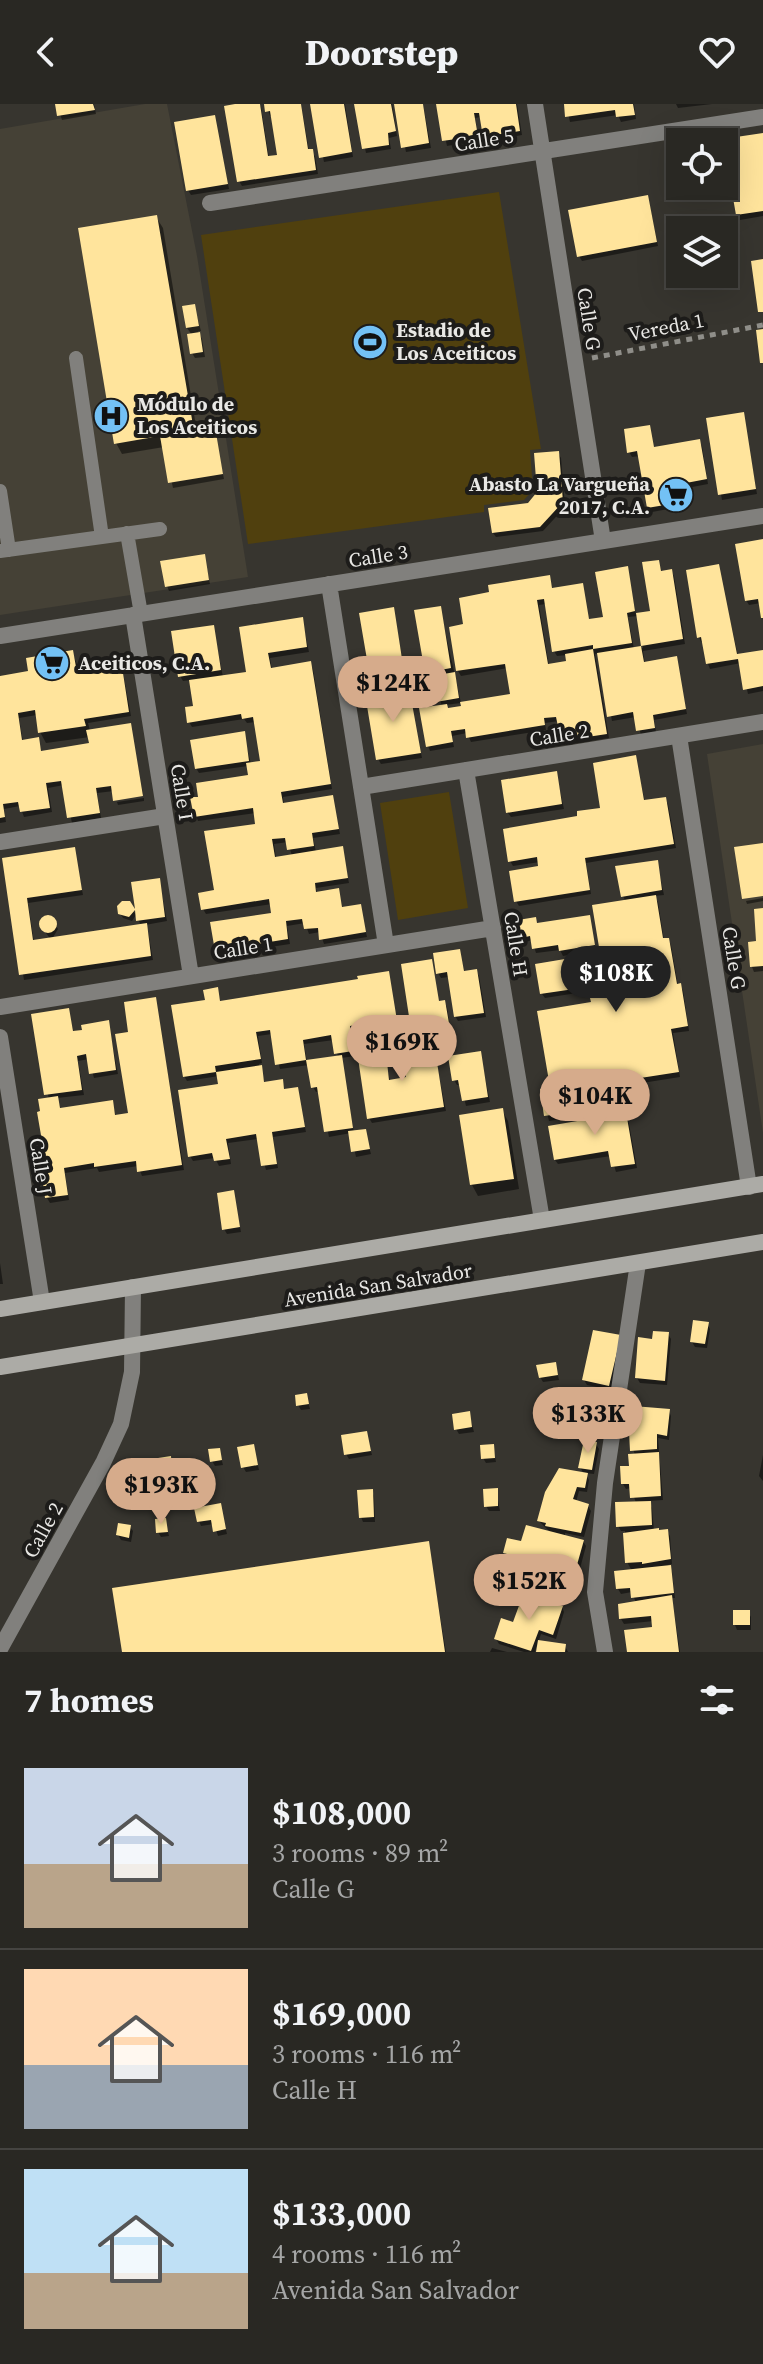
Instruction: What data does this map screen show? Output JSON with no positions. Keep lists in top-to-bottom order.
{
  "streets": {
    "street": [
      "Calle 5",
      "Calle G",
      "Calle 3",
      "Calle 2",
      "Calle I",
      "Calle H",
      "Calle 1",
      "Calle J",
      "Avenida San Salvador"
    ],
    "path": ["Vereda 1"]
  },
  "crossings": [
    ["Calle 5", "Calle G"],
    ["Calle G", "Vereda 1"],
    ["Calle G", "Calle 3"],
    ["Calle G", "Calle 2"],
    ["Calle G", "Avenida San Salvador"],
    ["Calle 3", "Calle I"],
    ["Calle 2", "Calle H"],
    ["Calle 2", "Avenida San Salvador"],
    ["Calle I", "Calle 1"],
    ["Calle H", "Calle 1"],
    ["Calle H", "Avenida San Salvador"],
    ["Calle J", "Avenida San Salvador"]
  ],
  "places": {
    "sports": ["Estadio de Los Aceiticos"],
    "hospital": ["Módulo de Los Aceiticos"],
    "supermarket": ["Abasto La Vargueña 2017, C.A.", "Aceiticos, C.A."]
  },
  "page": {
    "header": "Doorstep",
    "price": [
      "$124K",
      "$108K",
      "$169K",
      "$104K",
      "$133K",
      "$193K",
      "$152K"
    ],
    "heading": "7 homes",
    "list": [
      {
        "name": "$108,000",
        "note": "3 rooms · 89 m² · Calle G"
      },
      {
        "name": "$169,000",
        "note": "3 rooms · 116 m² · Calle H"
      },
      {
        "name": "$133,000",
        "note": "4 rooms · 116 m² · Avenida San Salvador"
      }
    ]
  }
}
